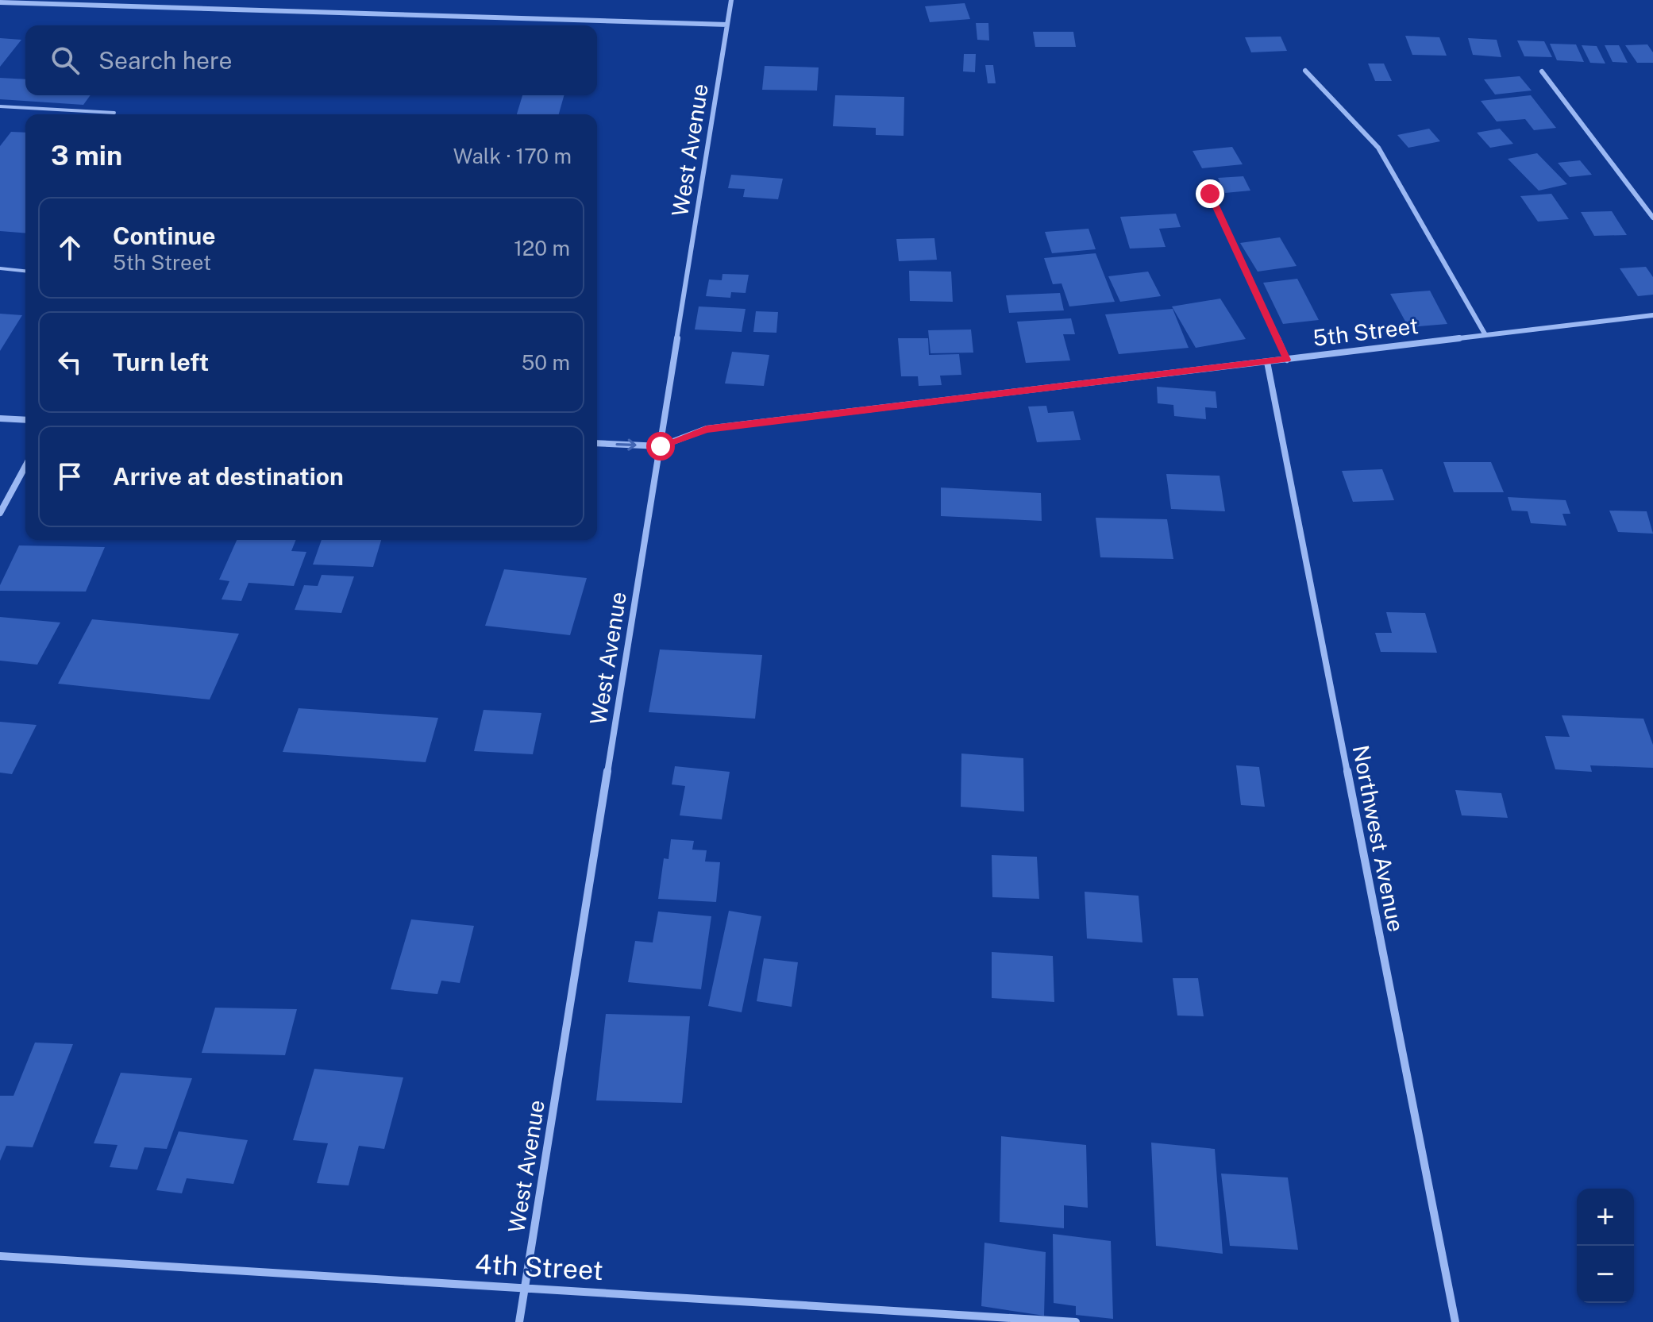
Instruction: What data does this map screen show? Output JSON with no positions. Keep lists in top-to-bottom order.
{
  "streets": {
    "street": [
      "West Avenue",
      "5th Street",
      "Northwest Avenue",
      "4th Street"
    ]
  },
  "crossings": [
    ["West Avenue", "5th Street"],
    ["West Avenue", "4th Street"],
    ["5th Street", "Northwest Avenue"]
  ],
  "page": {
    "search": "Search here",
    "heading": ["3 min", "Walk · 170 m"],
    "list": [
      ["Continue", "5th Street", "120 m"],
      ["Turn left", "50 m"],
      "Arrive at destination"
    ],
    "map_buttons": ["+", "−"]
  }
}
